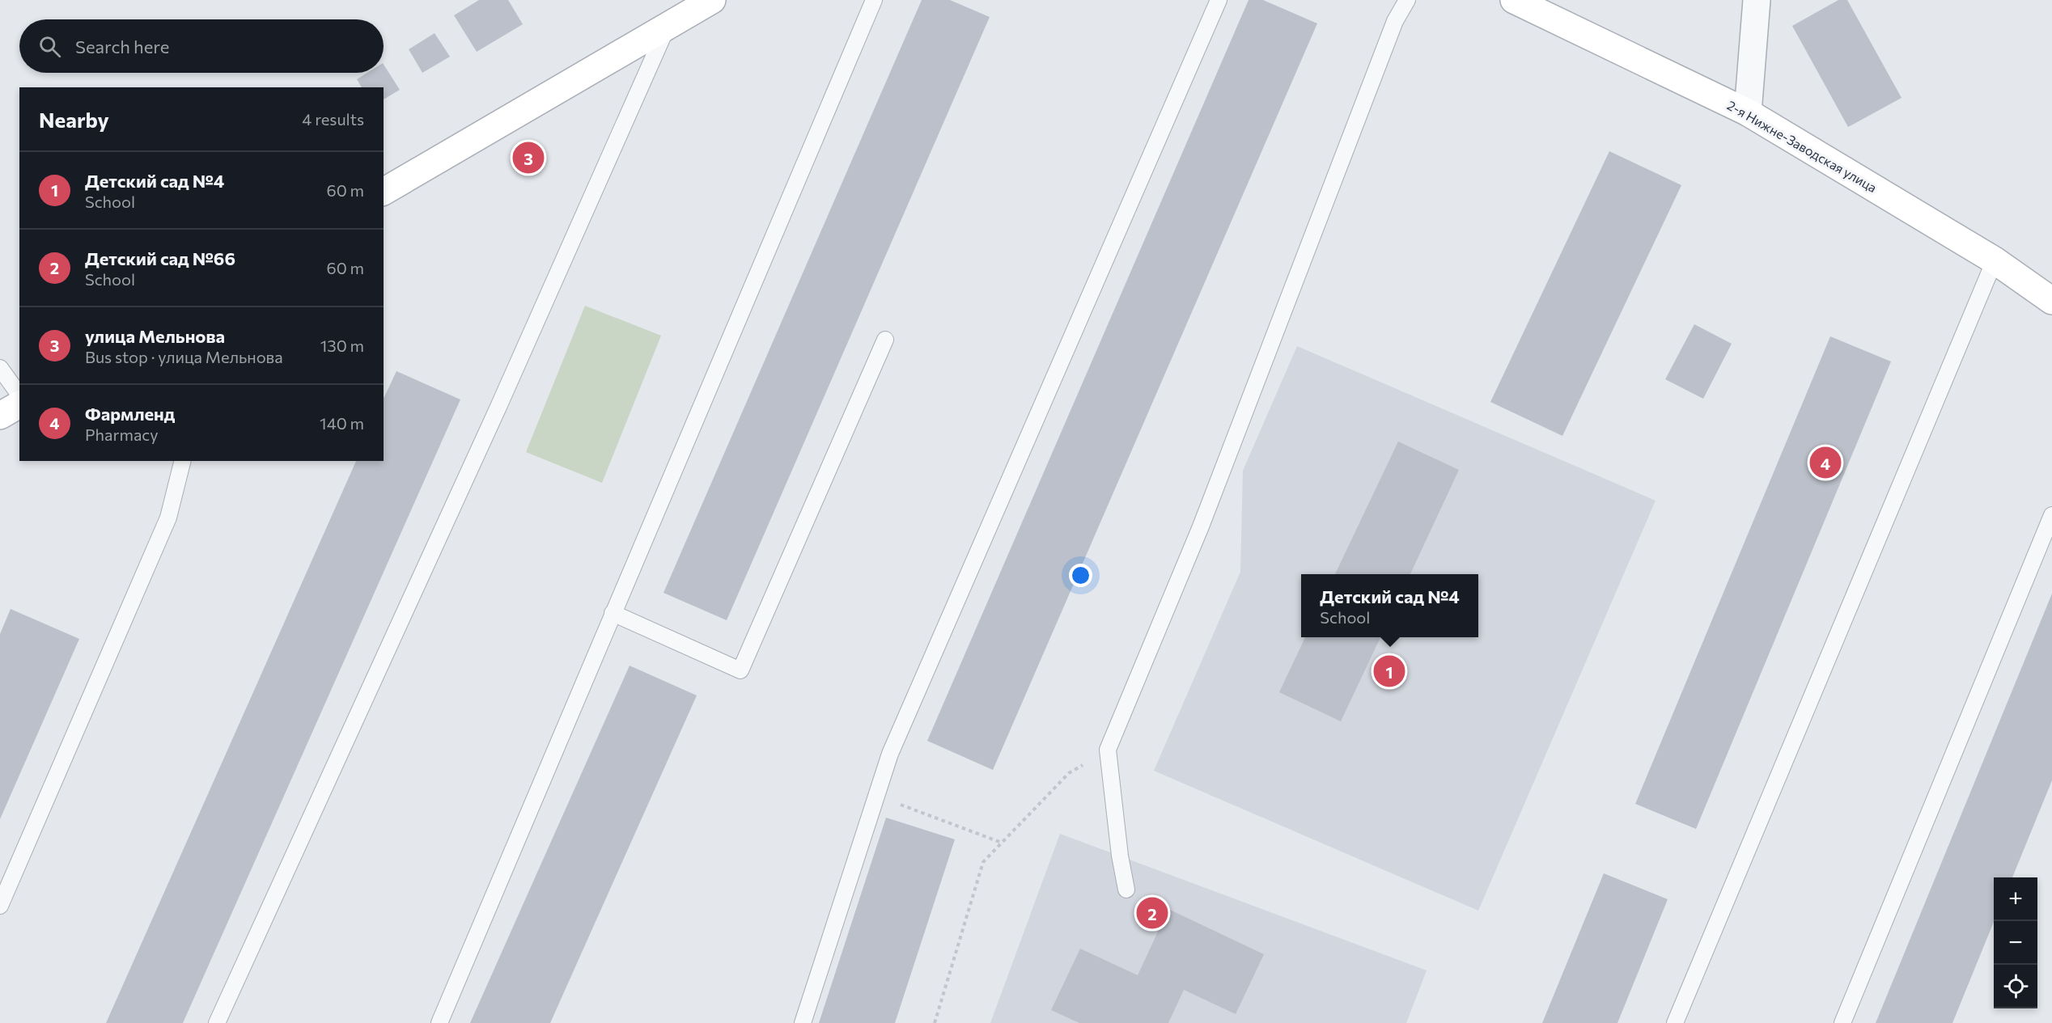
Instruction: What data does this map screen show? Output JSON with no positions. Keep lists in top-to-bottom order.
{
  "streets": {
    "main road": ["2-я Нижне-Заводская улица"]
  },
  "page": {
    "search": "Search here",
    "heading": ["Nearby", "4 results"],
    "pins": [
      "3",
      "4",
      "1",
      "2"
    ],
    "list": [
      {
        "mark": "1",
        "name": "Детский сад №4",
        "note": "School",
        "value": "60 m"
      },
      {
        "mark": "2",
        "name": "Детский сад №66",
        "note": "School",
        "value": "60 m"
      },
      {
        "mark": "3",
        "name": "улица Мельнова",
        "note": "Bus stop · улица Мельнова",
        "value": "130 m"
      },
      {
        "mark": "4",
        "name": "Фармленд",
        "note": "Pharmacy",
        "value": "140 m"
      }
    ],
    "popup": ["Детский сад №4", "School"],
    "map_buttons": ["+", "−"]
  }
}
